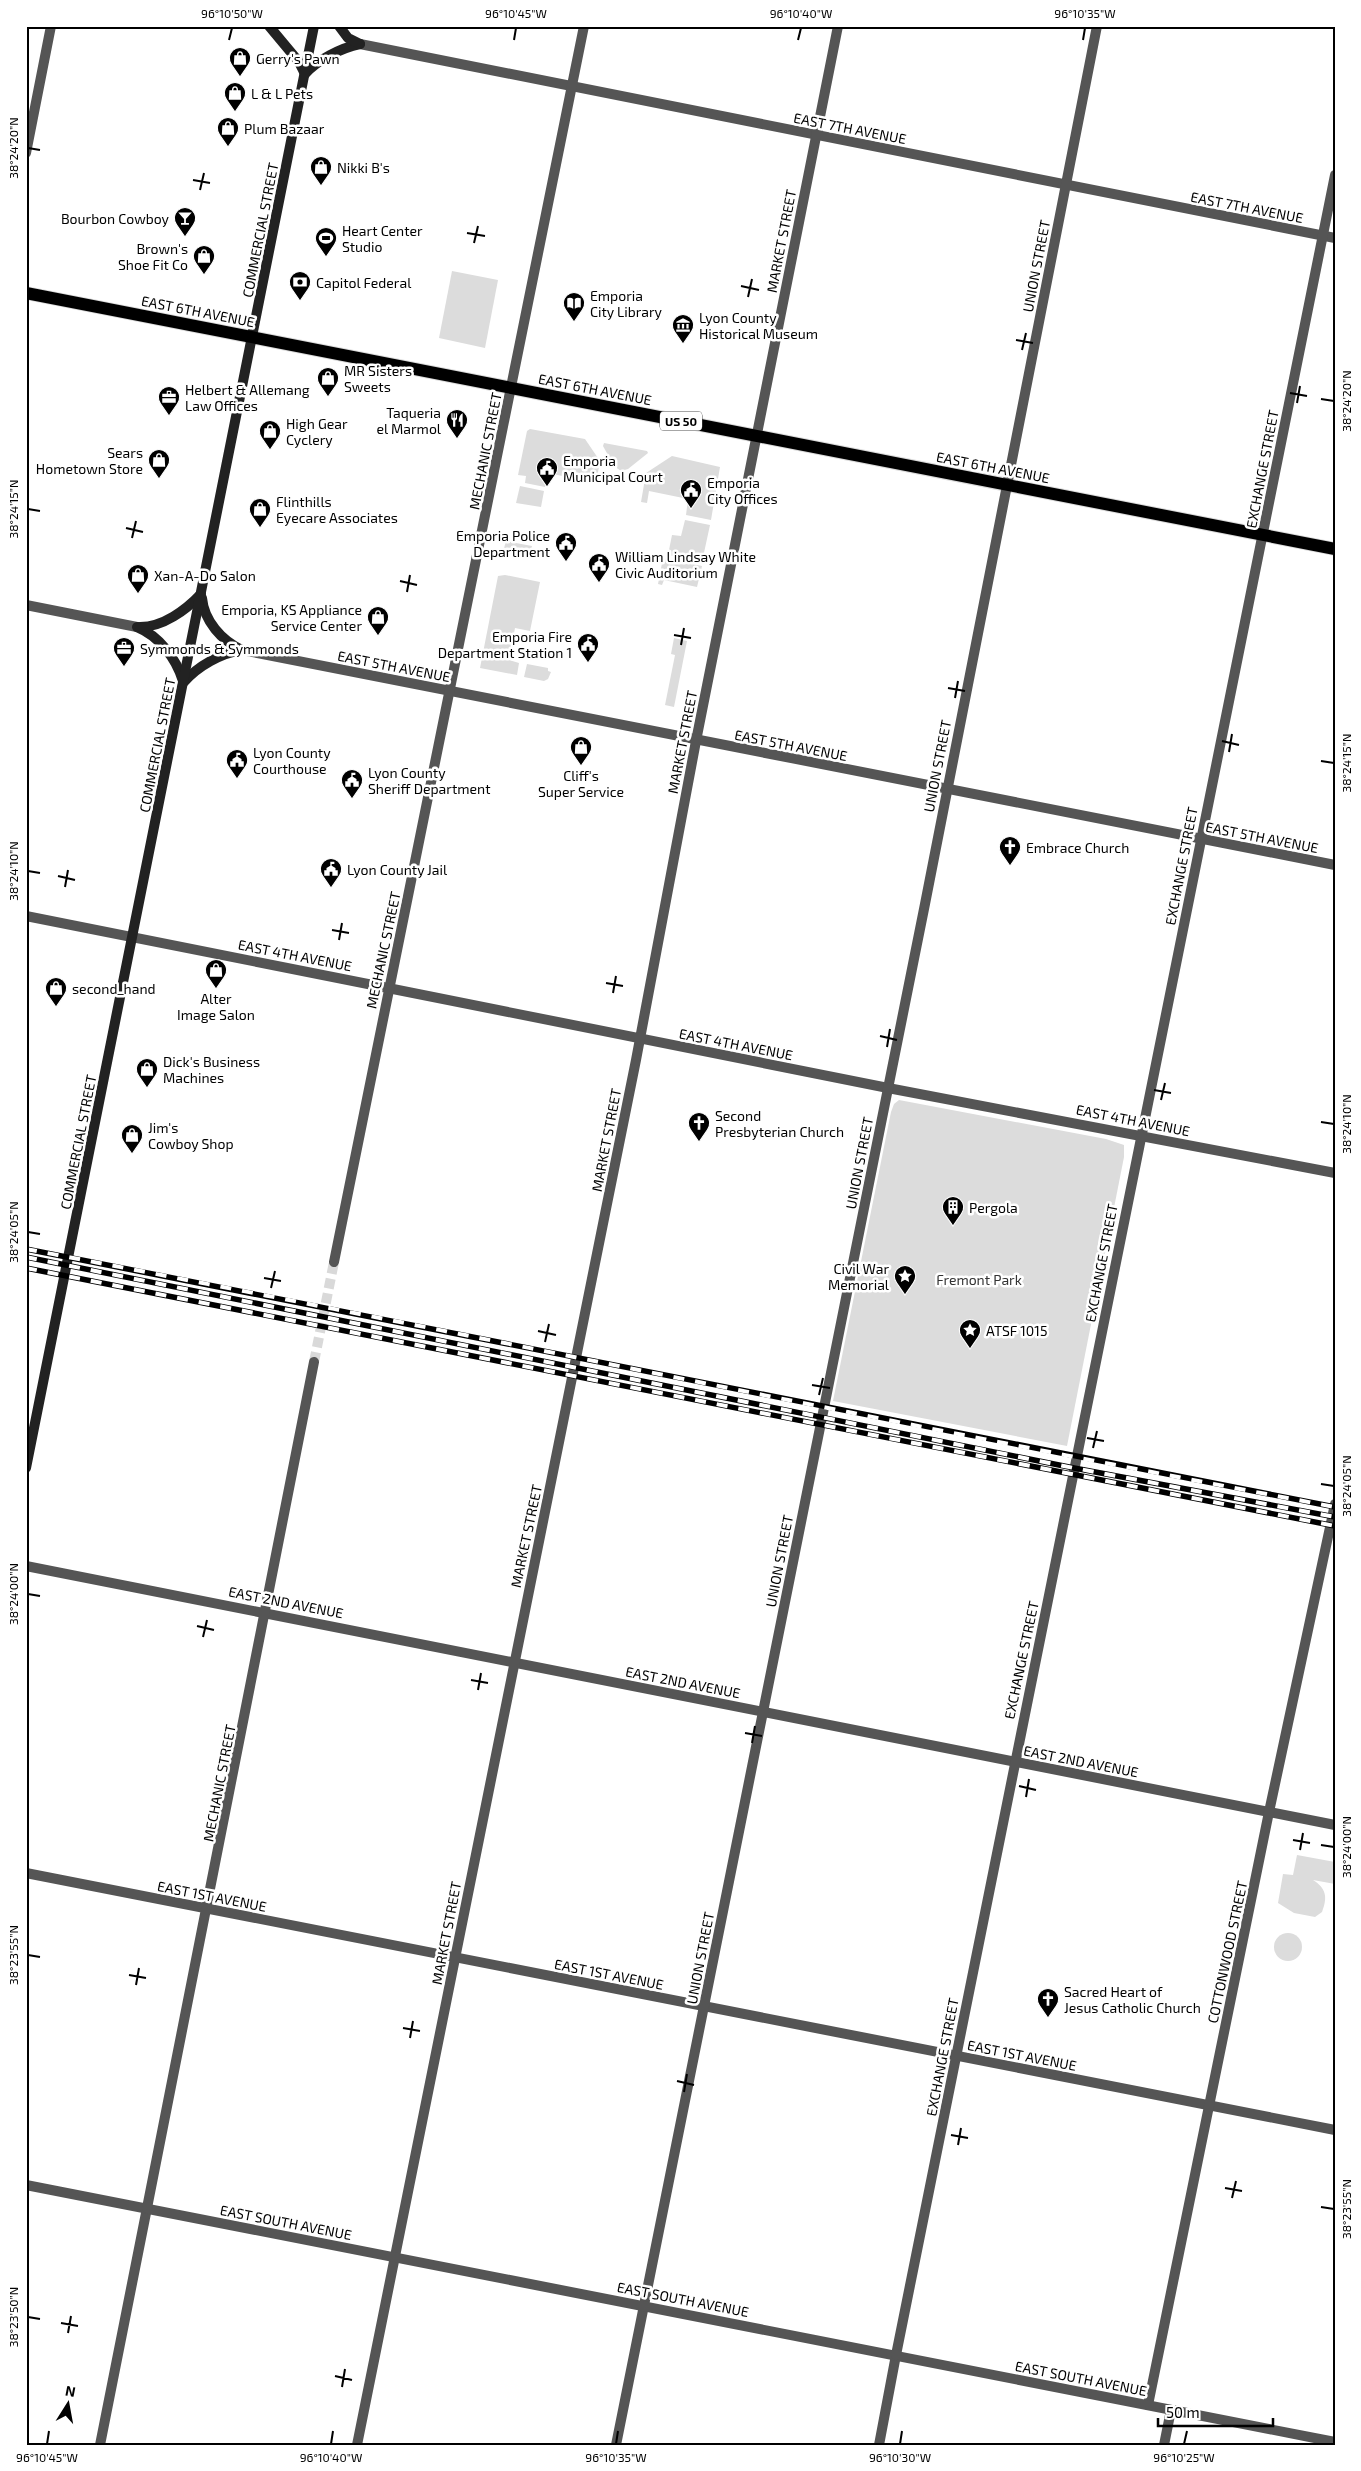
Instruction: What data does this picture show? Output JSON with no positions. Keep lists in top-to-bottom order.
{
  "streets": {
    "main road": ["COMMERCIAL STREET", "EAST 6TH AVENUE", "US 50"],
    "street": [
      "EAST 7TH AVENUE",
      "MARKET STREET",
      "UNION STREET",
      "MECHANIC STREET",
      "EXCHANGE STREET",
      "EAST 5TH AVENUE",
      "EAST 4TH AVENUE",
      "EAST 2ND AVENUE",
      "EAST 1ST AVENUE",
      "COTTONWOOD STREET",
      "EAST SOUTH AVENUE"
    ]
  },
  "crossings": [
    ["EAST 7TH AVENUE", "MARKET STREET"],
    ["EAST 7TH AVENUE", "UNION STREET"],
    ["EAST 7TH AVENUE", "MECHANIC STREET"],
    ["EAST 7TH AVENUE", "EXCHANGE STREET"],
    ["COMMERCIAL STREET", "EAST 6TH AVENUE"],
    ["COMMERCIAL STREET", "EAST 4TH AVENUE"],
    ["MARKET STREET", "EAST 6TH AVENUE"],
    ["MARKET STREET", "EAST 5TH AVENUE"],
    ["MARKET STREET", "EAST 4TH AVENUE"],
    ["MARKET STREET", "EAST 2ND AVENUE"],
    ["MARKET STREET", "EAST 1ST AVENUE"],
    ["MARKET STREET", "EAST SOUTH AVENUE"],
    ["UNION STREET", "EAST 6TH AVENUE"],
    ["UNION STREET", "EAST 5TH AVENUE"],
    ["UNION STREET", "EAST 4TH AVENUE"],
    ["UNION STREET", "EAST 2ND AVENUE"],
    ["UNION STREET", "EAST 1ST AVENUE"],
    ["UNION STREET", "EAST SOUTH AVENUE"],
    ["EAST 6TH AVENUE", "MECHANIC STREET"],
    ["EAST 6TH AVENUE", "EXCHANGE STREET"],
    ["MECHANIC STREET", "EAST 5TH AVENUE"],
    ["MECHANIC STREET", "EAST 4TH AVENUE"],
    ["MECHANIC STREET", "EAST 2ND AVENUE"],
    ["MECHANIC STREET", "EAST 1ST AVENUE"],
    ["MECHANIC STREET", "EAST SOUTH AVENUE"],
    ["EXCHANGE STREET", "EAST 5TH AVENUE"],
    ["EXCHANGE STREET", "EAST 4TH AVENUE"],
    ["EXCHANGE STREET", "EAST 2ND AVENUE"],
    ["EXCHANGE STREET", "EAST 1ST AVENUE"],
    ["EXCHANGE STREET", "EAST SOUTH AVENUE"],
    ["EAST 2ND AVENUE", "COTTONWOOD STREET"],
    ["EAST 1ST AVENUE", "COTTONWOOD STREET"],
    ["COTTONWOOD STREET", "EAST SOUTH AVENUE"]
  ],
  "parks": ["Fremont Park"],
  "places": {
    "shop": [
      "Gerry's Pawn",
      "L & L Pets",
      "Plum Bazaar",
      "Nikki B's",
      "Brown's Shoe Fit Co",
      "MR Sisters Sweets",
      "High Gear Cyclery",
      "Sears Hometown Store",
      "Flinthills Eyecare Associates",
      "Xan-A-Do Salon",
      "Emporia, KS Appliance Service Center",
      "Cliff's Super Service",
      "Alter Image Salon",
      "second_hand",
      "Dick's Business Machines",
      "Jim's Cowboy Shop"
    ],
    "bar": ["Bourbon Cowboy"],
    "sports": ["Heart Center Studio"],
    "bank": ["Capitol Federal"],
    "library": ["Emporia City Library"],
    "museum": ["Lyon County Historical Museum"],
    "office": ["Helbert & Allemang Law Offices", "Symmonds & Symmonds"],
    "restaurant": ["Taqueria el Marmol"],
    "public building": [
      "Emporia Municipal Court",
      "Emporia City Offices",
      "Emporia Police Department",
      "William Lindsay White Civic Auditorium",
      "Emporia Fire Department Station 1",
      "Lyon County Courthouse",
      "Lyon County Sheriff Department",
      "Lyon County Jail"
    ],
    "church": ["Embrace Church", "Second Presbyterian Church", "Sacred Heart of Jesus Catholic Church"],
    "building": ["Pergola"],
    "place": ["Civil War Memorial", "ATSF 1015"]
  },
  "scale_bar": "50 m",
  "north": "top",
  "coordinates": [
    "96°10'50\"W",
    "96°10'45\"W",
    "96°10'40\"W",
    "96°10'35\"W",
    "38°24'20\"N",
    "38°24'15\"N",
    "38°24'10\"N",
    "38°24'05\"N",
    "38°24'00\"N",
    "38°23'55\"N",
    "38°23'50\"N",
    "96°10'30\"W",
    "96°10'25\"W"
  ]
}
